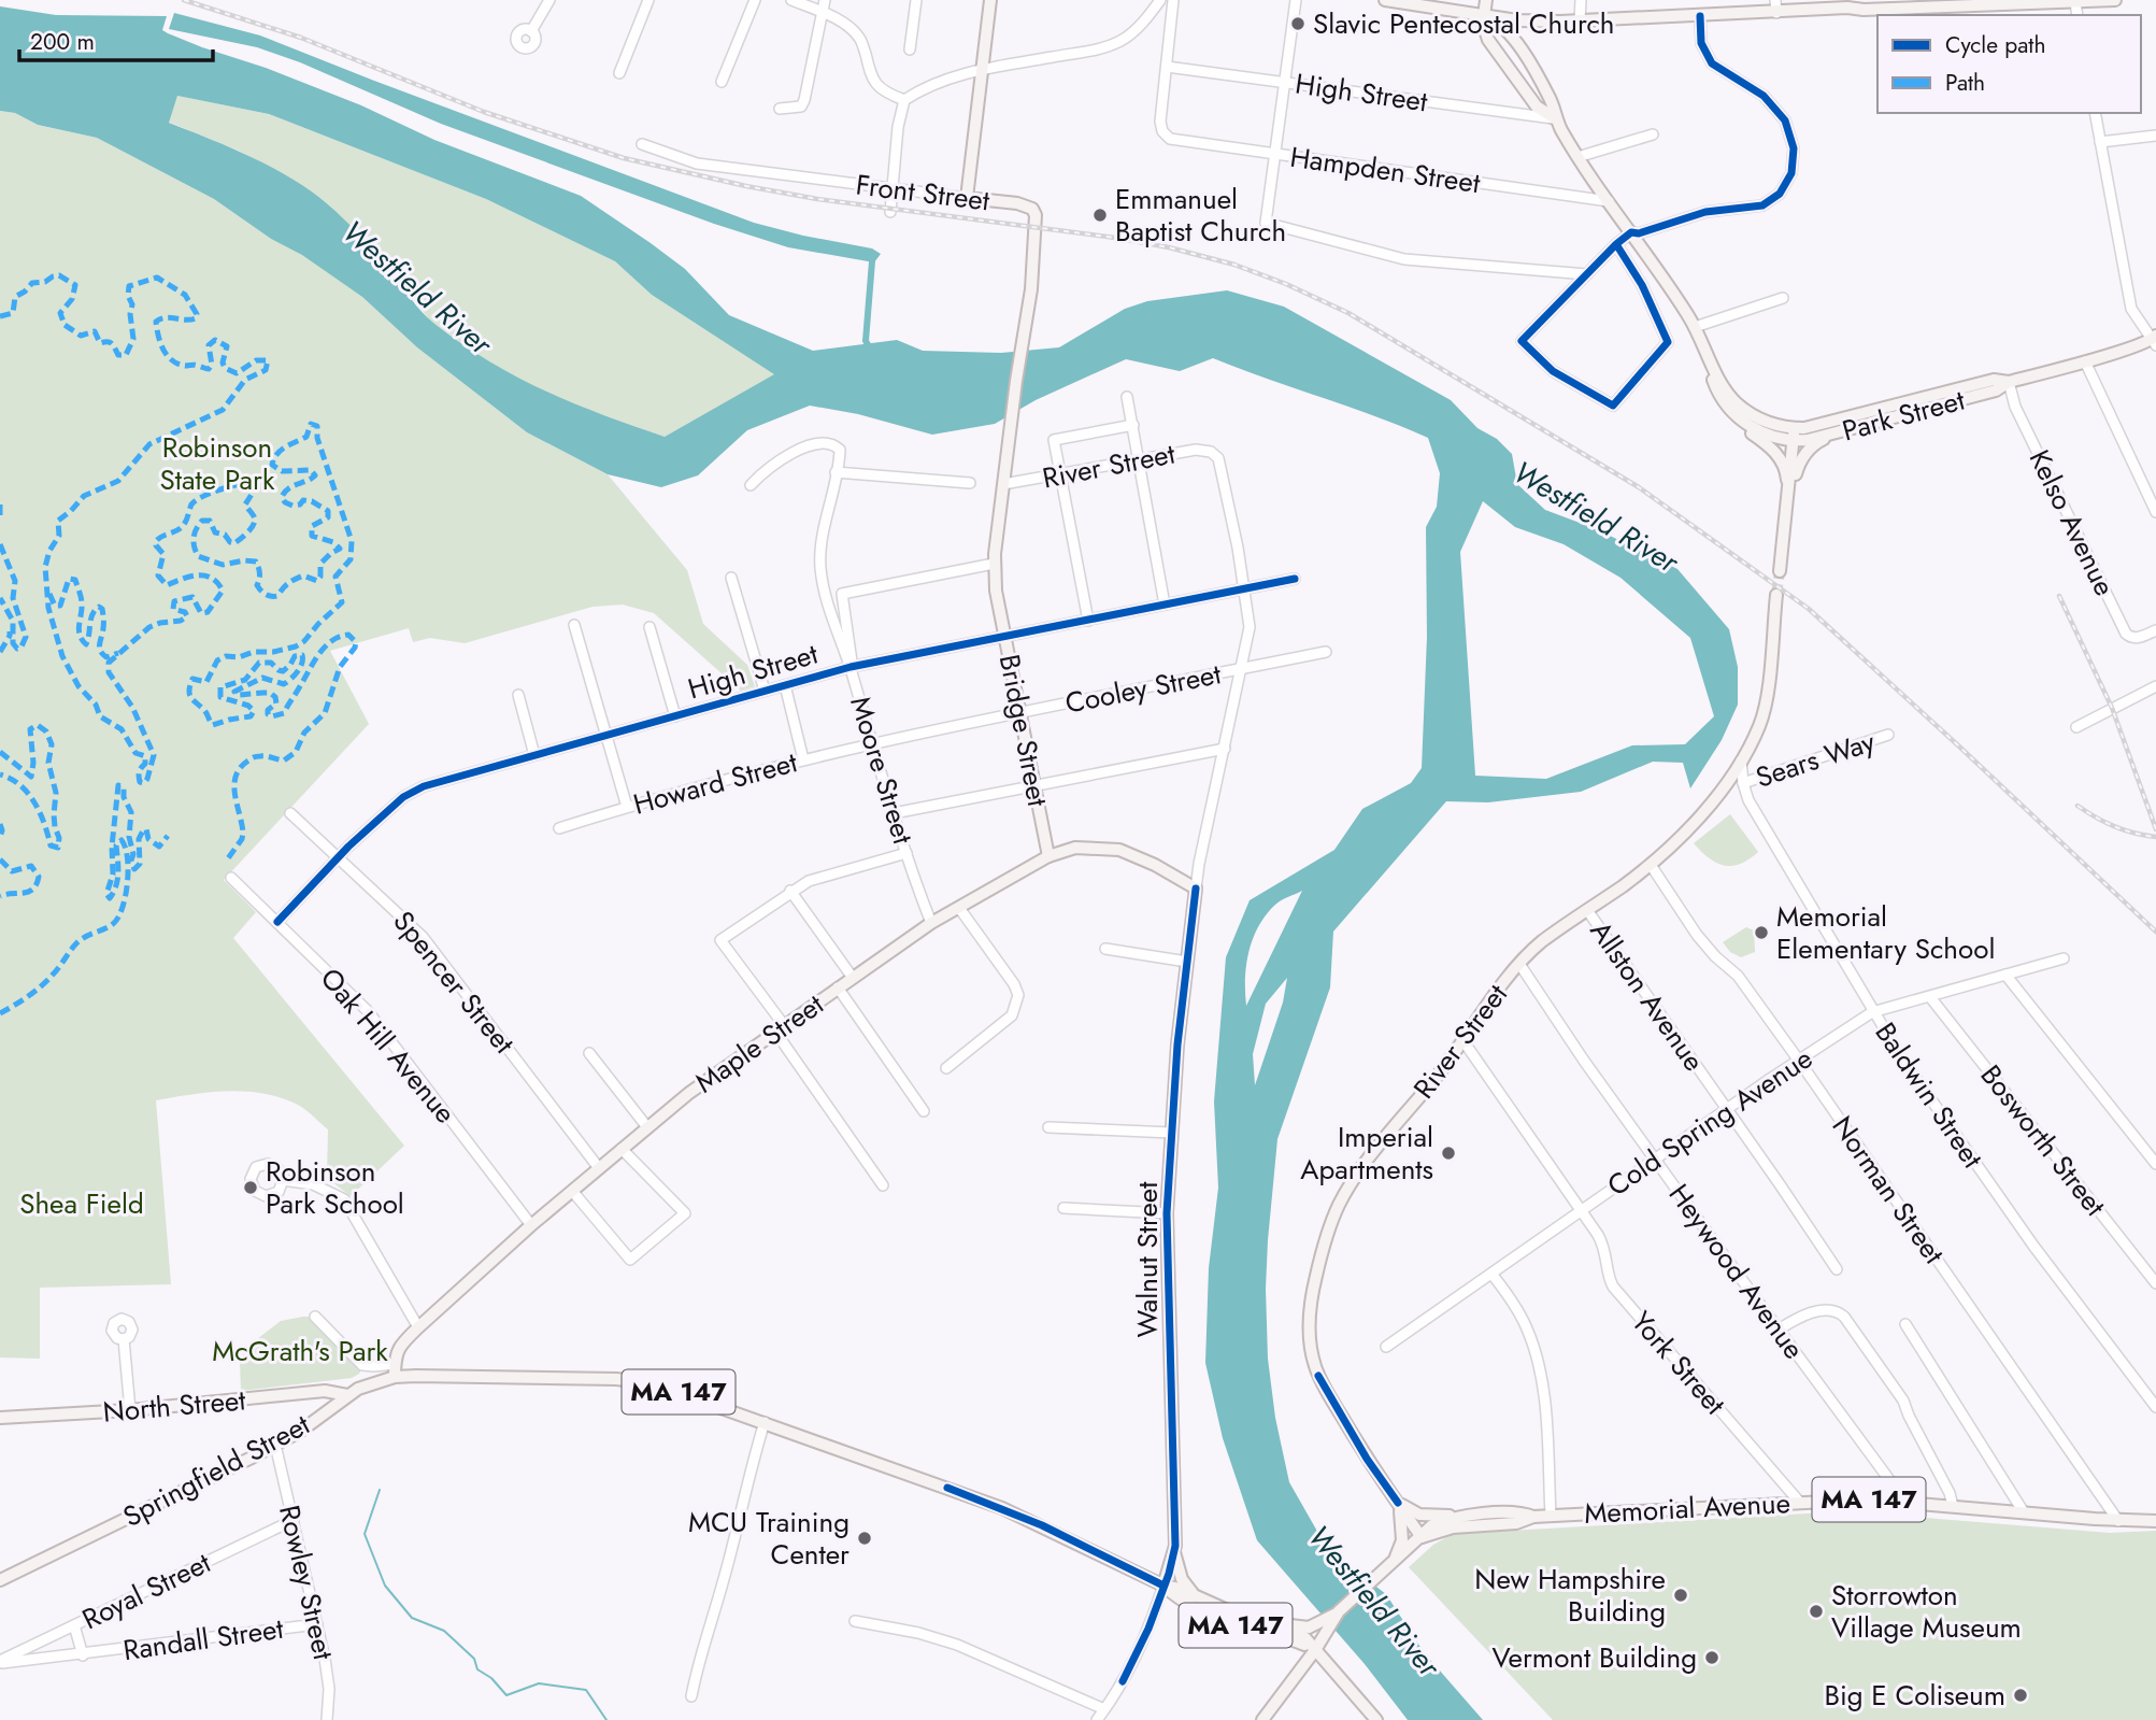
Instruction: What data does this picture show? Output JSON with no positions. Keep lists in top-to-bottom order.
{
  "streets": {
    "main road": [
      "Front Street",
      "Park Street",
      "River Street",
      "Bridge Street",
      "Maple Street",
      "Walnut Street",
      "MA 147",
      "North Street",
      "Springfield Street",
      "Memorial Avenue"
    ],
    "street": [
      "High Street",
      "Hampden Street",
      "Kelso Avenue",
      "Cooley Street",
      "Sears Way",
      "Moore Street",
      "Howard Street",
      "Spencer Street",
      "Allston Avenue",
      "Oak Hill Avenue",
      "Baldwin Street",
      "Cold Spring Avenue",
      "Bosworth Street",
      "Norman Street",
      "Heywood Avenue",
      "York Street",
      "Rowley Street",
      "Royal Street",
      "Randall Street"
    ]
  },
  "crossings": [
    ["High Street", "Hampden Street"],
    ["High Street", "Bridge Street"],
    ["High Street", "Moore Street"],
    ["High Street", "Spencer Street"],
    ["High Street", "Oak Hill Avenue"],
    ["High Street", "Walnut Street"],
    ["Front Street", "Bridge Street"],
    ["Park Street", "Kelso Avenue"],
    ["River Street", "Bridge Street"],
    ["River Street", "Allston Avenue"],
    ["River Street", "Baldwin Street"],
    ["River Street", "Norman Street"],
    ["River Street", "Walnut Street"],
    ["River Street", "Heywood Avenue"],
    ["River Street", "York Street"],
    ["River Street", "Memorial Avenue"],
    ["Cooley Street", "Bridge Street"],
    ["Cooley Street", "Moore Street"],
    ["Cooley Street", "Howard Street"],
    ["Cooley Street", "Walnut Street"],
    ["Bridge Street", "Maple Street"],
    ["Sears Way", "Baldwin Street"],
    ["Moore Street", "Howard Street"],
    ["Moore Street", "Maple Street"],
    ["Spencer Street", "Maple Street"],
    ["Allston Avenue", "Cold Spring Avenue"],
    ["Maple Street", "Oak Hill Avenue"],
    ["Maple Street", "Walnut Street"],
    ["Maple Street", "Springfield Street"],
    ["Baldwin Street", "Cold Spring Avenue"],
    ["Cold Spring Avenue", "Bosworth Street"],
    ["Cold Spring Avenue", "Norman Street"],
    ["Cold Spring Avenue", "Heywood Avenue"],
    ["Cold Spring Avenue", "York Street"],
    ["Norman Street", "Memorial Avenue"],
    ["Walnut Street", "Springfield Street"],
    ["Heywood Avenue", "Memorial Avenue"],
    ["York Street", "Memorial Avenue"],
    ["MA 147", "Springfield Street"],
    ["MA 147", "Memorial Avenue"],
    ["North Street", "Springfield Street"],
    ["Springfield Street", "Rowley Street"],
    ["Rowley Street", "Royal Street"],
    ["Rowley Street", "Randall Street"],
    ["Royal Street", "Randall Street"]
  ],
  "water": ["Westfield River"],
  "parks": ["Robinson State Park", "Shea Field", "McGrath's Park"],
  "places": [
    "Slavic Pentecostal Church",
    "Emmanuel Baptist Church",
    "Memorial Elementary School",
    "Imperial Apartments",
    "Robinson Park School",
    "MCU Training Center",
    "New Hampshire Building",
    "Storrowton Village Museum",
    "Vermont Building",
    "Big E Coliseum"
  ],
  "legend": ["Cycle path", "Path"],
  "scale_bar": "200 m"
}
